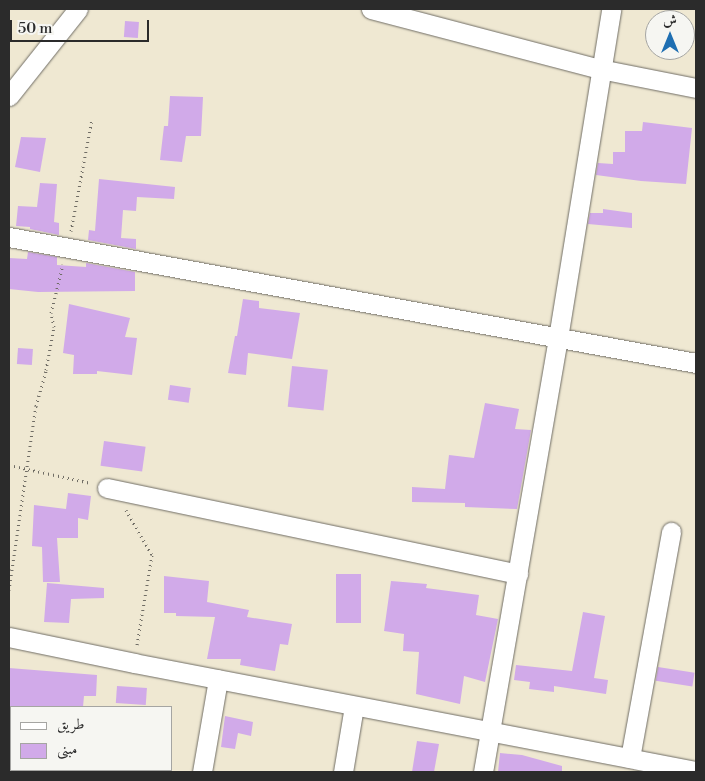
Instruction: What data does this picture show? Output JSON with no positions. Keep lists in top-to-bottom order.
{
  "legend": ["طريق", "مبنى"],
  "scale_bar": "50 m",
  "north": "top"
}
